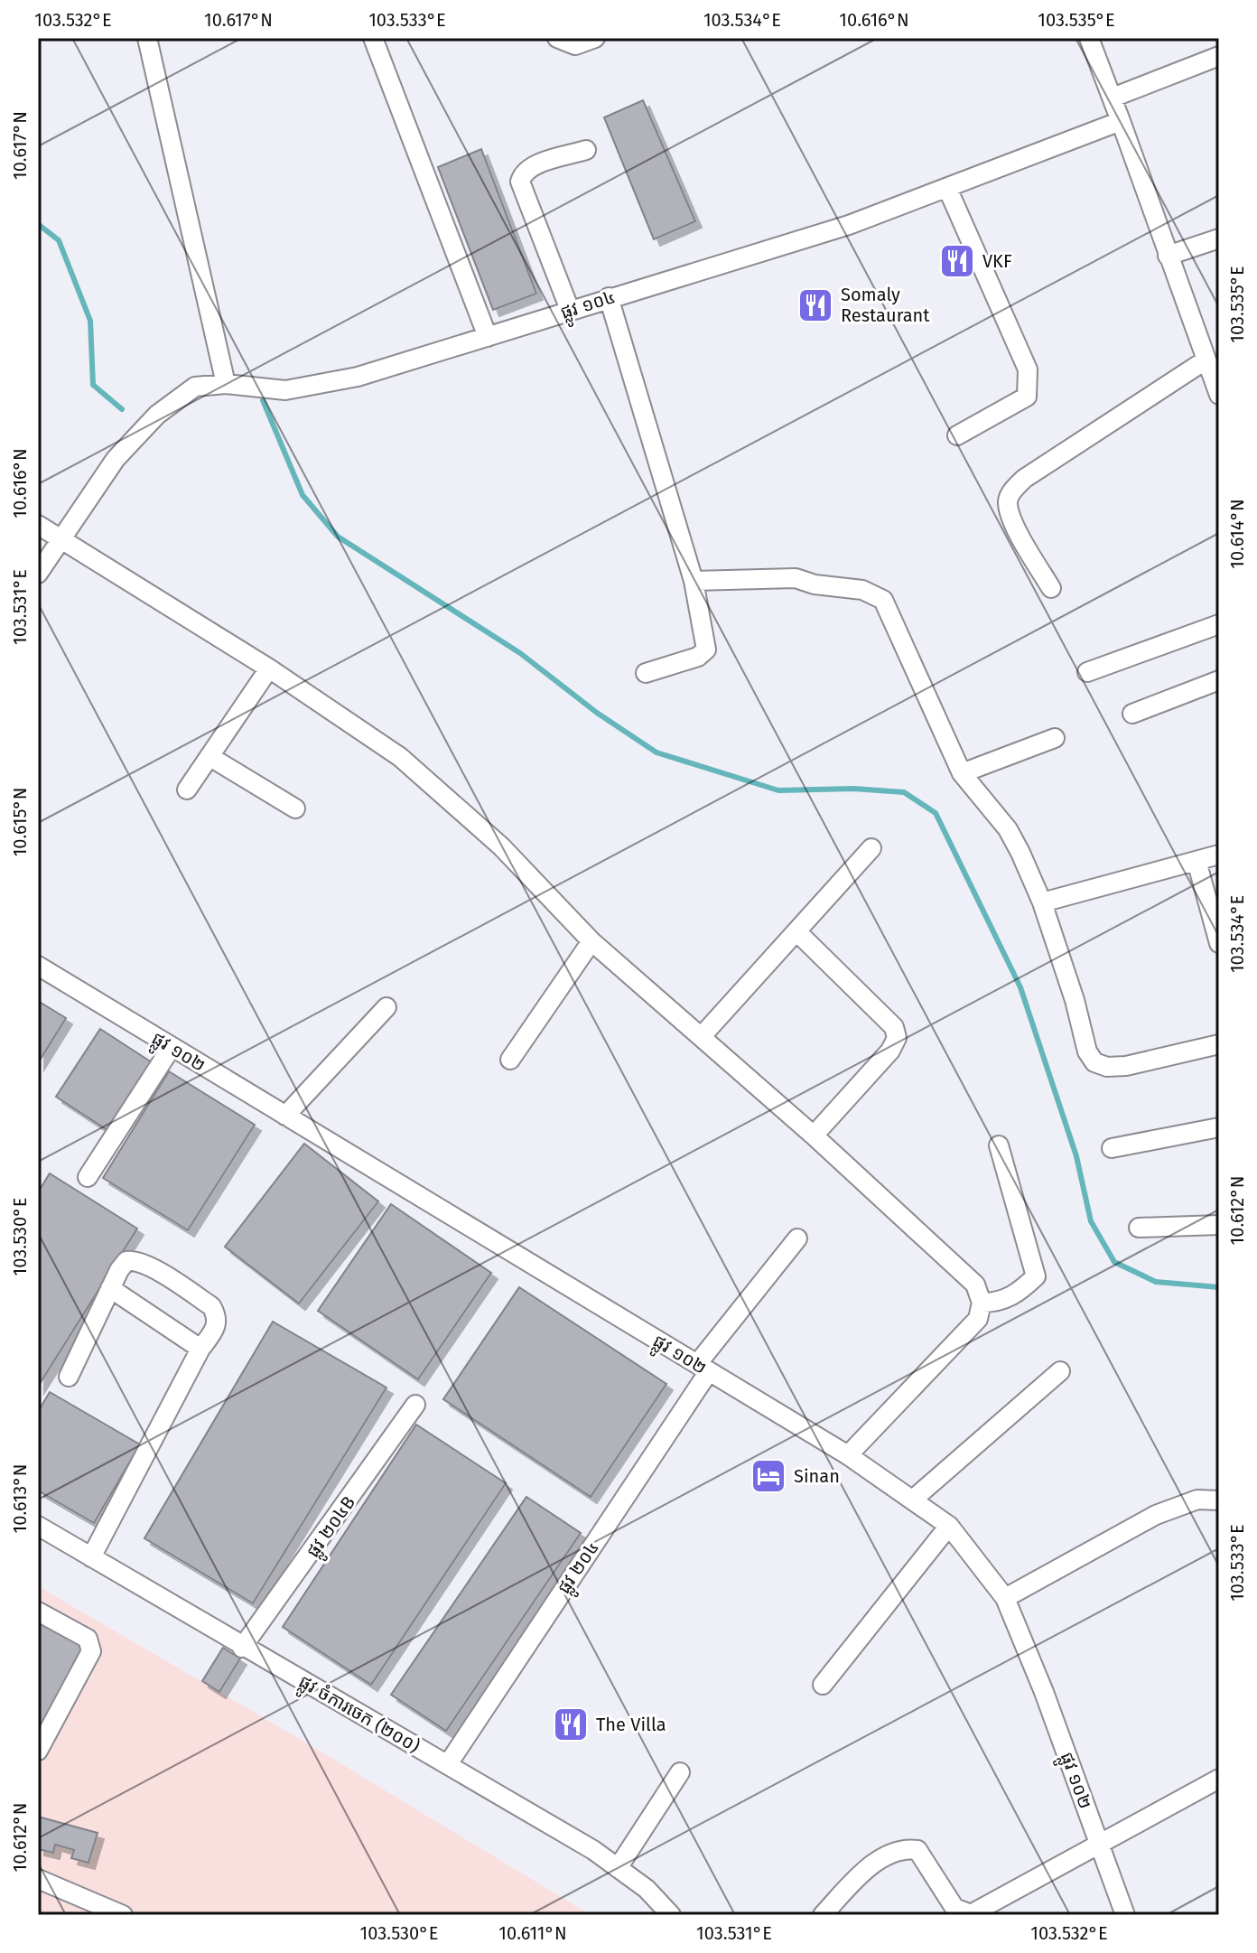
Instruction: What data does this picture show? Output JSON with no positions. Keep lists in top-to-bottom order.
{
  "streets": {
    "street": [
      "ផ្លូវ ១០៤",
      "ផ្លូវ ១០២",
      "ផ្លូវ ២០៤B",
      "ផ្លូវ ២០៤",
      "ផ្លូវ ចំការចេក (២០០)"
    ]
  },
  "crossings": [
    ["ផ្លូវ ១០២", "ផ្លូវ ២០៤"],
    ["ផ្លូវ ២០៤B", "ផ្លូវ ចំការចេក (២០០)"],
    ["ផ្លូវ ២០៤", "ផ្លូវ ចំការចេក (២០០)"]
  ],
  "places": {
    "restaurant": ["VKF", "Somaly Restaurant", "The Villa"],
    "hotel": ["Sinan"]
  },
  "coordinates": [
    "103.532°E",
    "10.617°N",
    "103.533°E",
    "103.534°E",
    "10.616°N",
    "103.535°E",
    "10.614°N",
    "103.531°E",
    "10.615°N",
    "10.612°N",
    "103.530°E",
    "10.613°N",
    "10.611°N"
  ]
}
